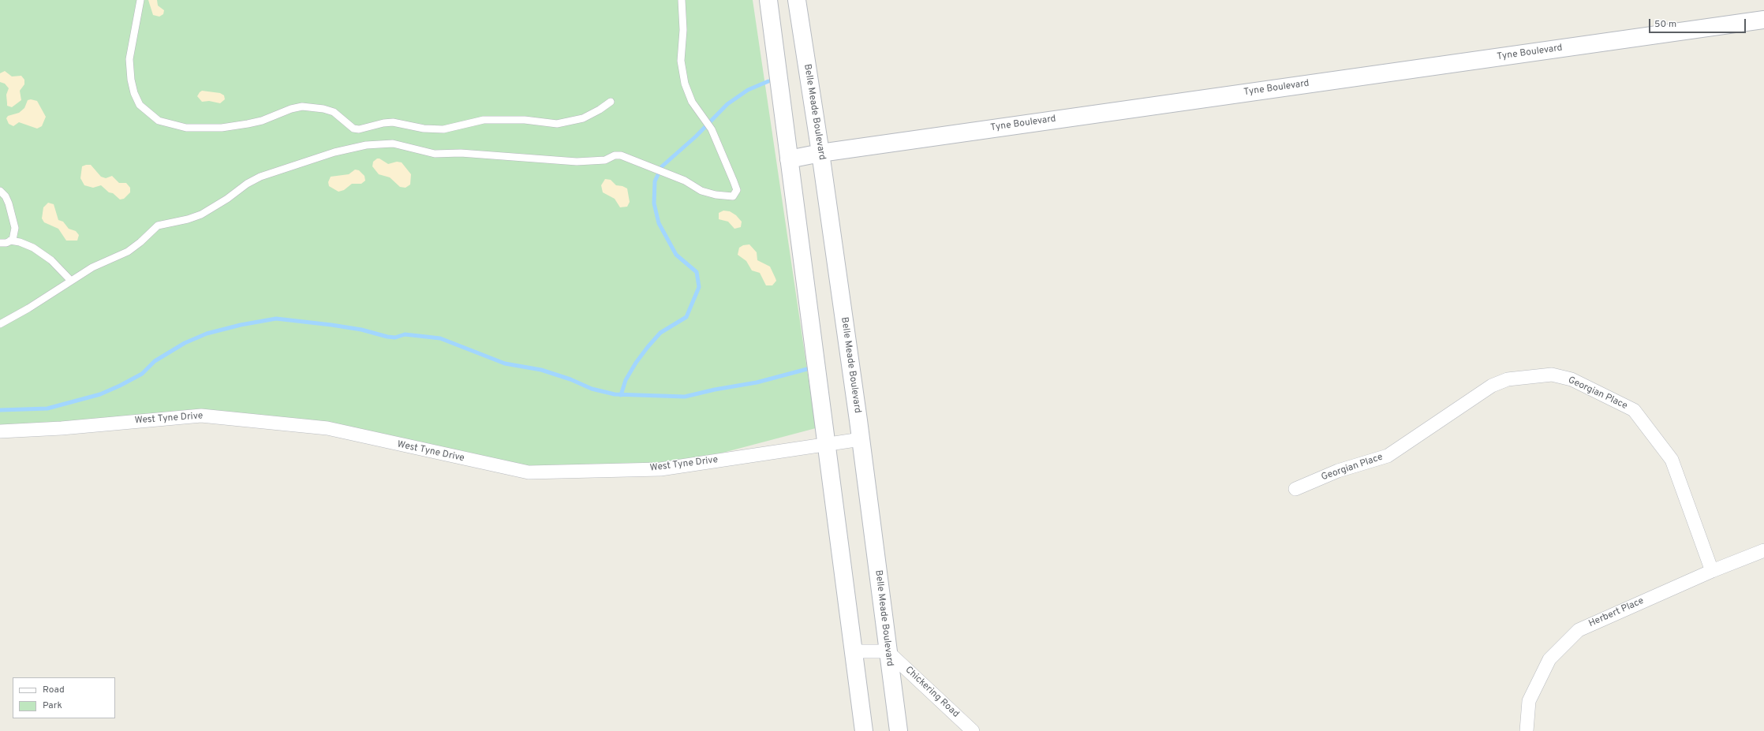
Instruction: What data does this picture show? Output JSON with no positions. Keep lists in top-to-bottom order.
{
  "streets": {
    "street": [
      "Tyne Boulevard",
      "Belle Meade Boulevard",
      "Georgian Place",
      "West Tyne Drive",
      "Herbert Place",
      "Chickering Road"
    ]
  },
  "crossings": [
    ["Tyne Boulevard", "Belle Meade Boulevard"],
    ["Belle Meade Boulevard", "West Tyne Drive"],
    ["Belle Meade Boulevard", "Chickering Road"],
    ["Georgian Place", "Herbert Place"]
  ],
  "legend": ["Road", "Park"],
  "scale_bar": "50 m"
}
